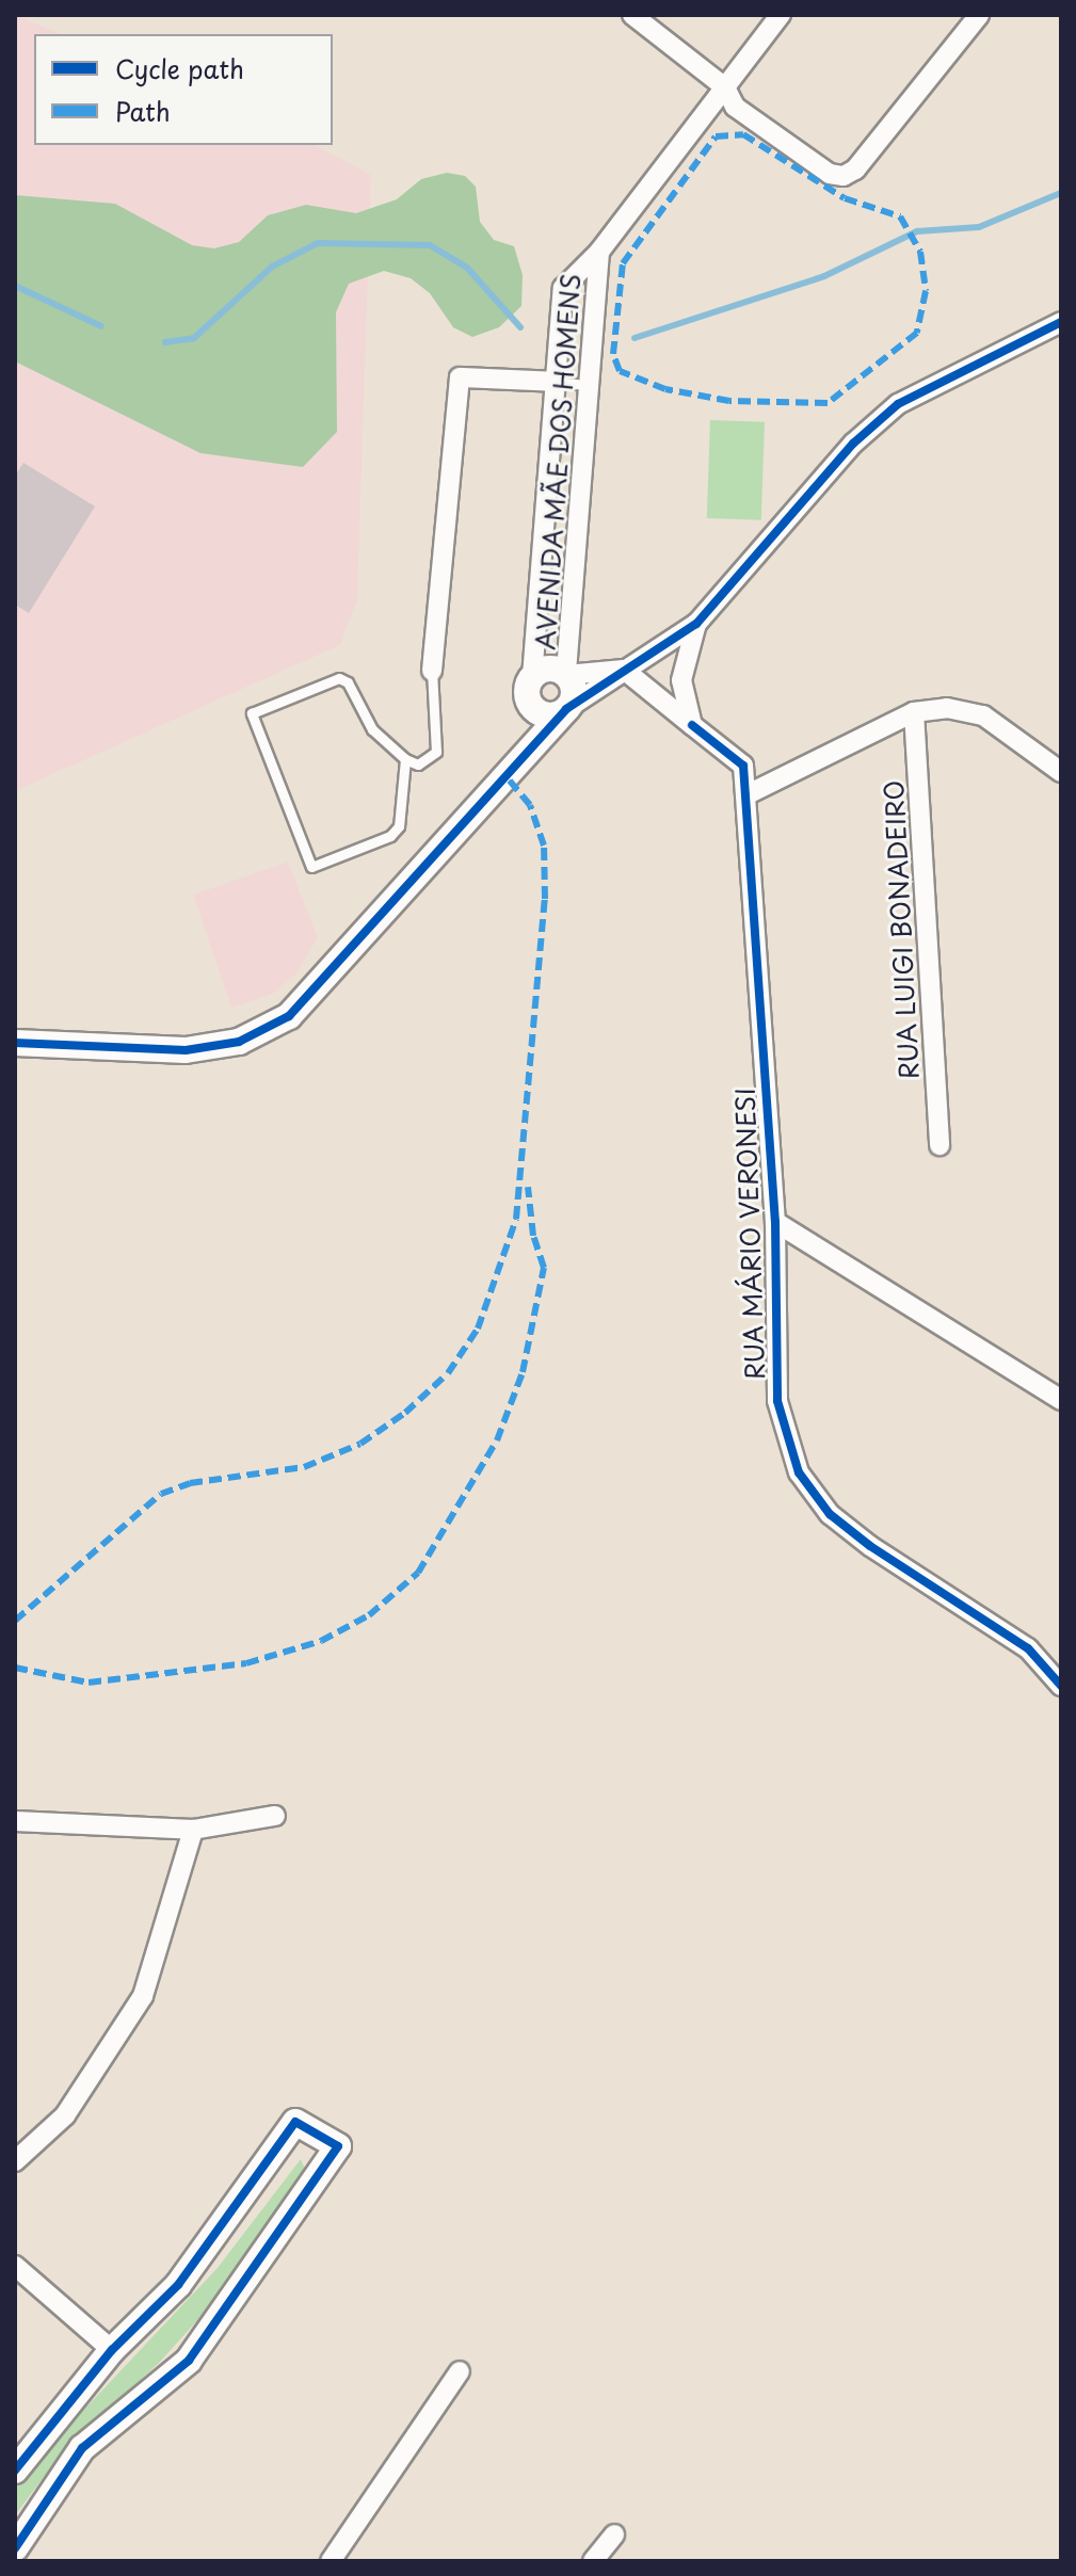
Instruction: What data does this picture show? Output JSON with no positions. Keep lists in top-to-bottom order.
{
  "streets": {
    "street": ["AVENIDA MÃE DOS HOMENS", "RUA LUIGI BONADEIRO", "RUA MÁRIO VERONESI"]
  },
  "legend": ["Cycle path", "Path"]
}
